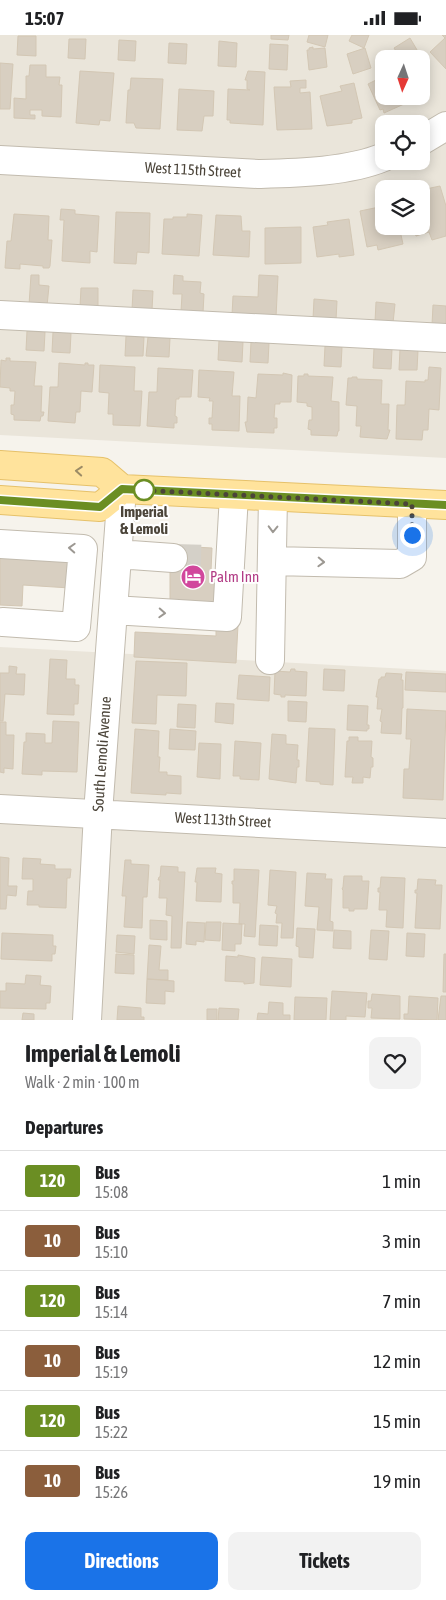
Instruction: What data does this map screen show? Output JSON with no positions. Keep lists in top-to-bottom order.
{
  "streets": {
    "street": ["West 115th Street", "South Lemoli Avenue", "West 113th Street"]
  },
  "crossings": [
    ["South Lemoli Avenue", "West 113th Street"]
  ],
  "places": {
    "other": ["Imperial & Lemoli"],
    "hotel": ["Palm Inn"]
  },
  "lines": ["bus line 120"],
  "north": "bottom",
  "page": {
    "status": "15:07",
    "heading": [
      ["Imperial & Lemoli", "Walk · 2 min · 100 m"],
      "Departures"
    ],
    "list": [
      {
        "mark": "120",
        "name": "Bus",
        "note": "15:08",
        "value": "1 min"
      },
      {
        "mark": "10",
        "name": "Bus",
        "note": "15:10",
        "value": "3 min"
      },
      {
        "mark": "120",
        "name": "Bus",
        "note": "15:14",
        "value": "7 min"
      },
      {
        "mark": "10",
        "name": "Bus",
        "note": "15:19",
        "value": "12 min"
      },
      {
        "mark": "120",
        "name": "Bus",
        "note": "15:22",
        "value": "15 min"
      },
      {
        "mark": "10",
        "name": "Bus",
        "note": "15:26",
        "value": "19 min"
      }
    ],
    "buttons": ["Directions", "Tickets"]
  }
}
